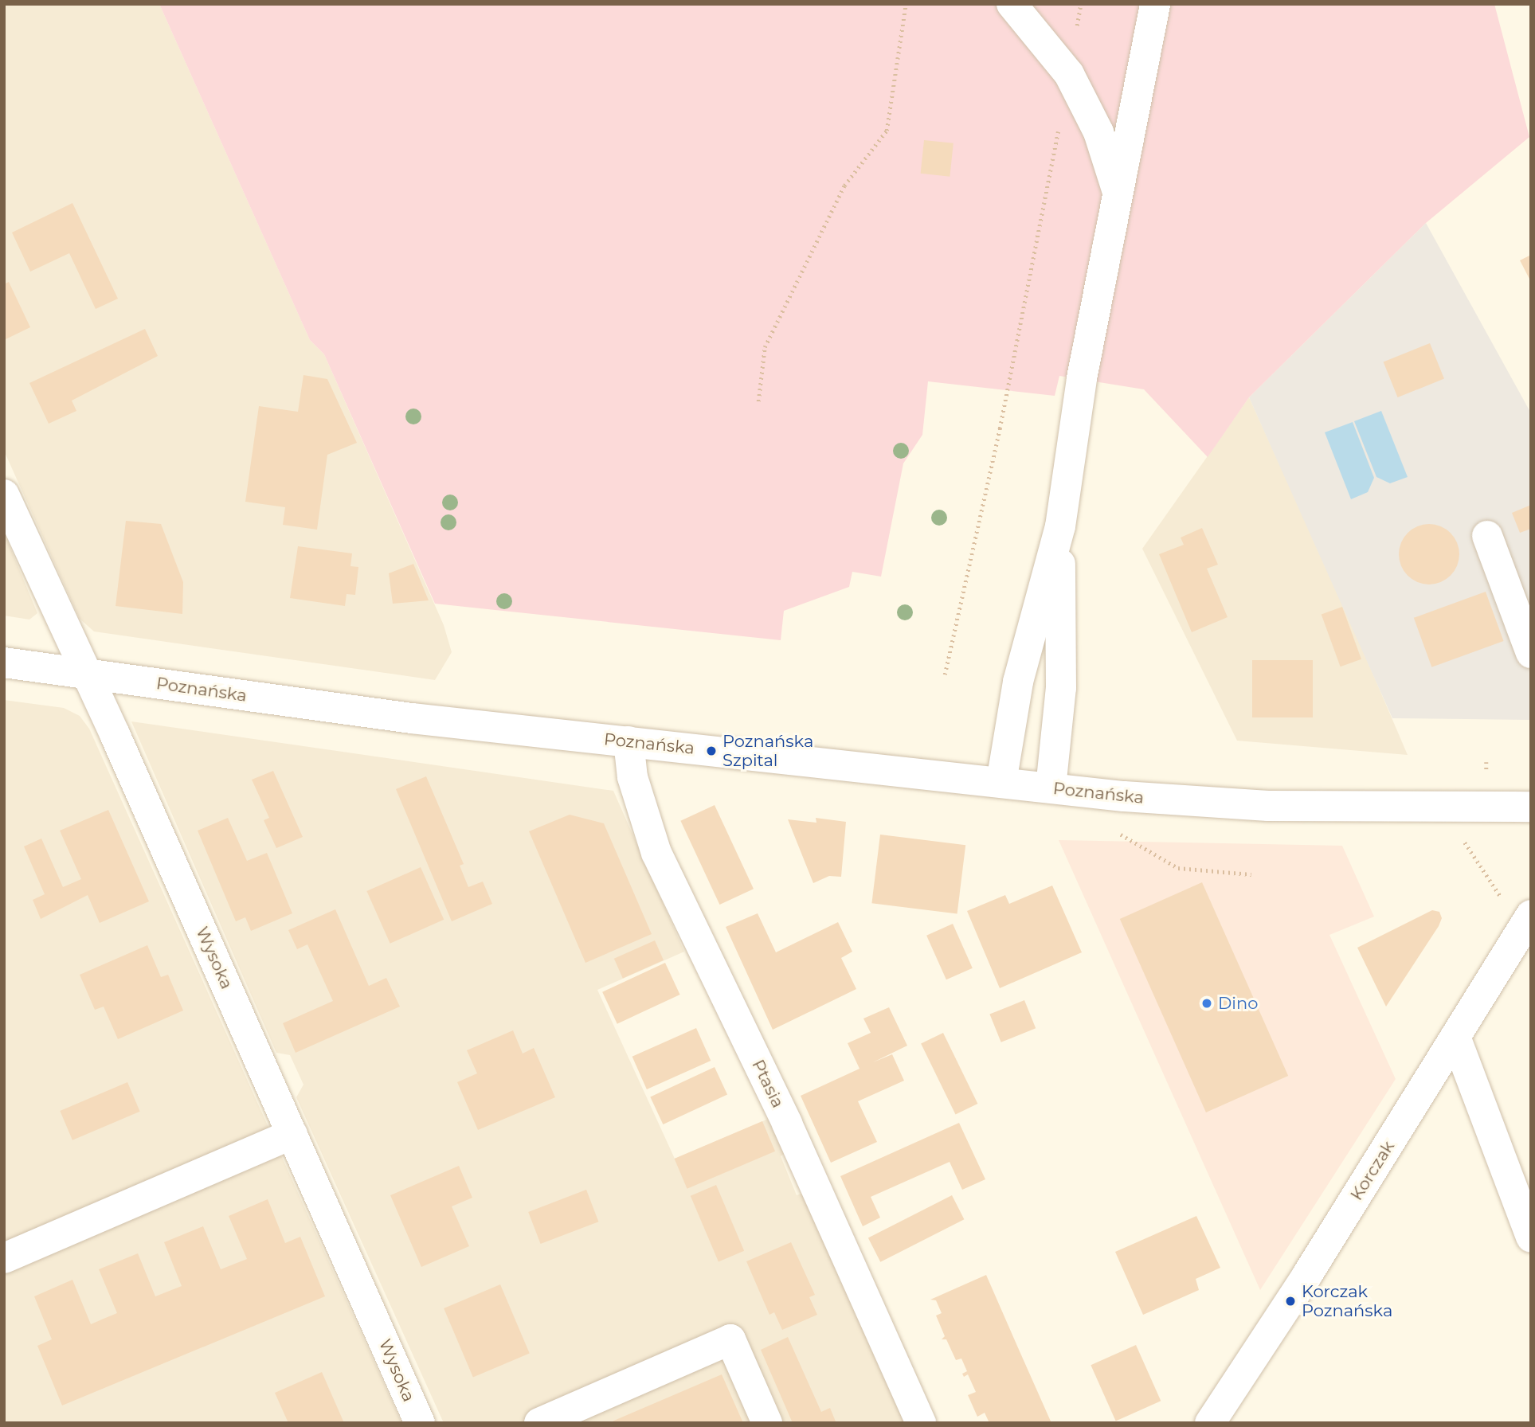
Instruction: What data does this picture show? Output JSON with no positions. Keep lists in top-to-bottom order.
{
  "streets": {
    "street": [
      "Poznańska",
      "Wysoka",
      "Ptasia",
      "Korczak"
    ]
  },
  "crossings": [
    ["Poznańska", "Wysoka"],
    ["Poznańska", "Ptasia"]
  ],
  "places": ["Poznańska Szpital", "Dino", "Korczak Poznańska"]
}
